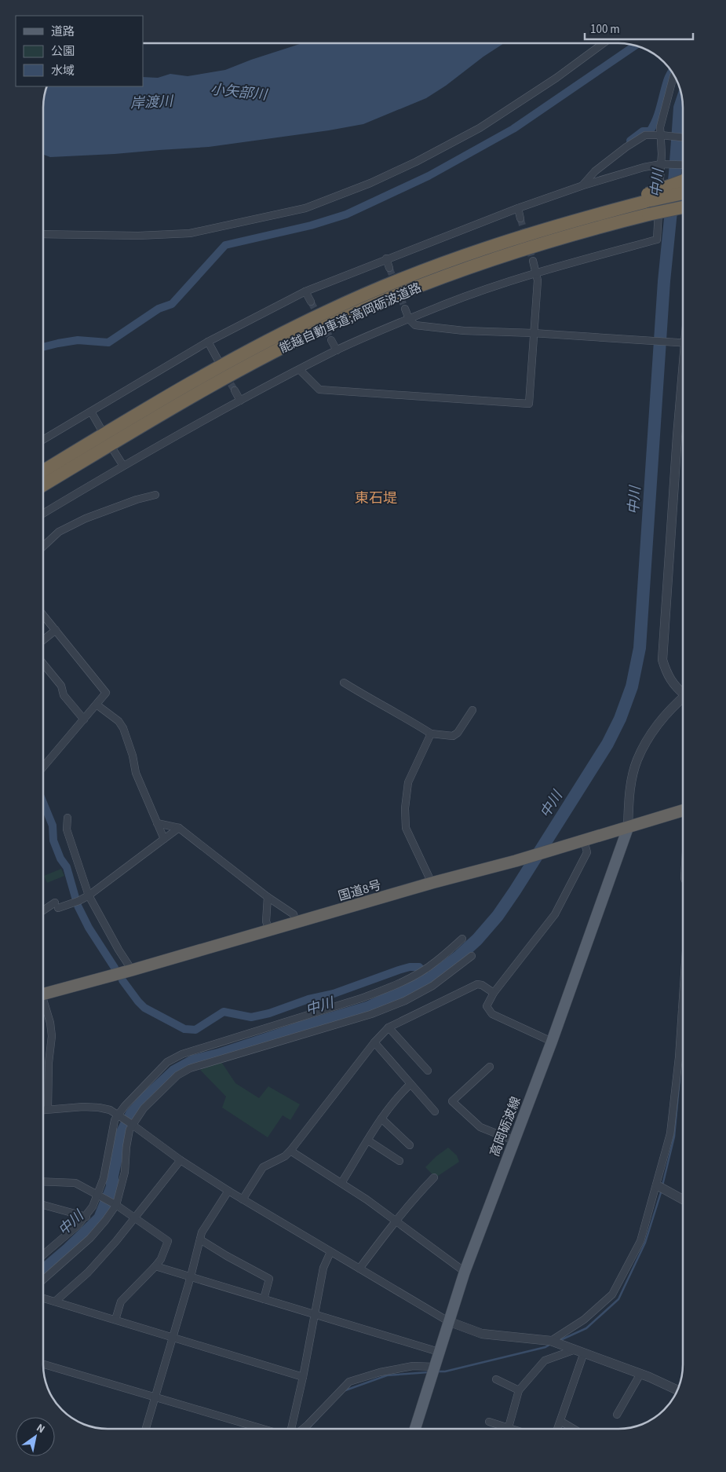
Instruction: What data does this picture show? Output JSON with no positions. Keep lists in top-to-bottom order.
{
  "streets": {
    "highway": ["能越自動車道;高岡砺波道路", "国道8号"],
    "main road": ["高岡砺波線"]
  },
  "crossings": [
    ["国道8号", "高岡砺波線"]
  ],
  "districts": ["東石堤"],
  "water": ["小矢部川", "岸渡川", "中川"],
  "legend": ["道路", "公園", "水域"],
  "scale_bar": "100 m",
  "north": "top right"
}
